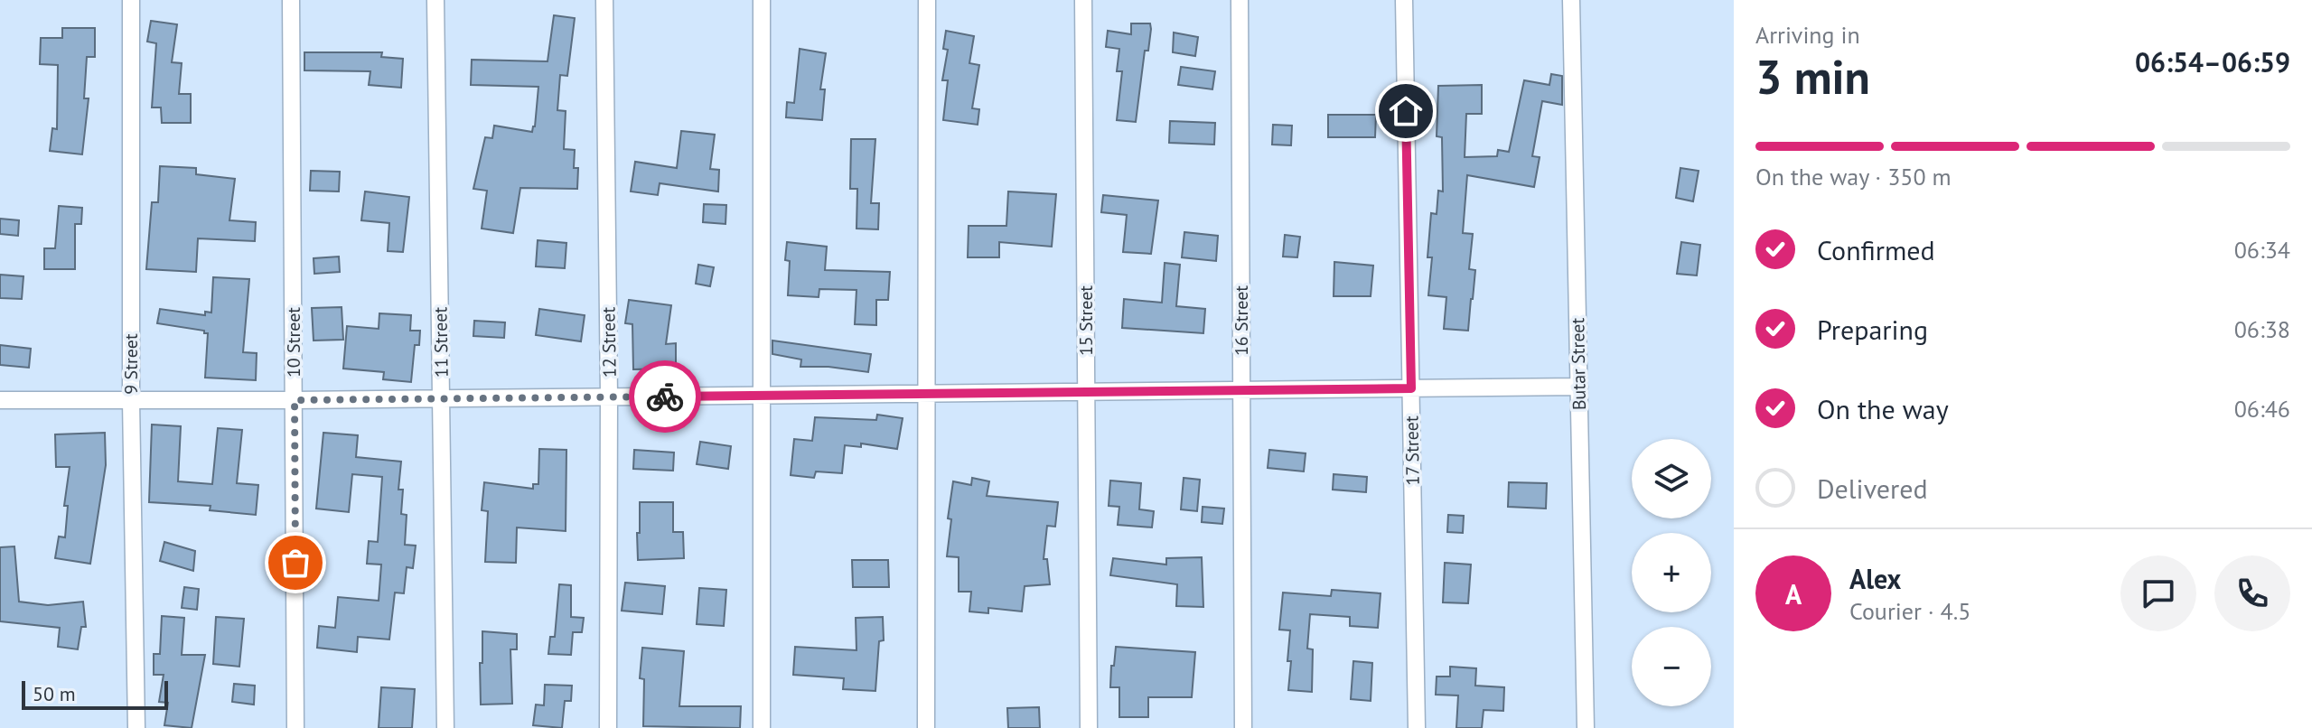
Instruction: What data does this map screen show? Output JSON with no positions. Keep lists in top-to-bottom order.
{
  "streets": {
    "street": [
      "15 Street",
      "16 Street",
      "10 Street",
      "11 Street",
      "12 Street",
      "9 Street",
      "Butar Street",
      "17 Street"
    ]
  },
  "scale_bar": "50 m",
  "page": {
    "heading": ["3 min", "Arriving in", "06:54–06:59"],
    "panel": ["Alex", "Courier · 4.5"],
    "bar": "On the way · 350 m",
    "list": [
      ["Confirmed", "06:34"],
      ["Preparing", "06:38"],
      ["On the way", "06:46"],
      "Delivered"
    ],
    "map_buttons": ["+", "−"],
    "round": "A",
    "scale": "50 m"
  }
}
